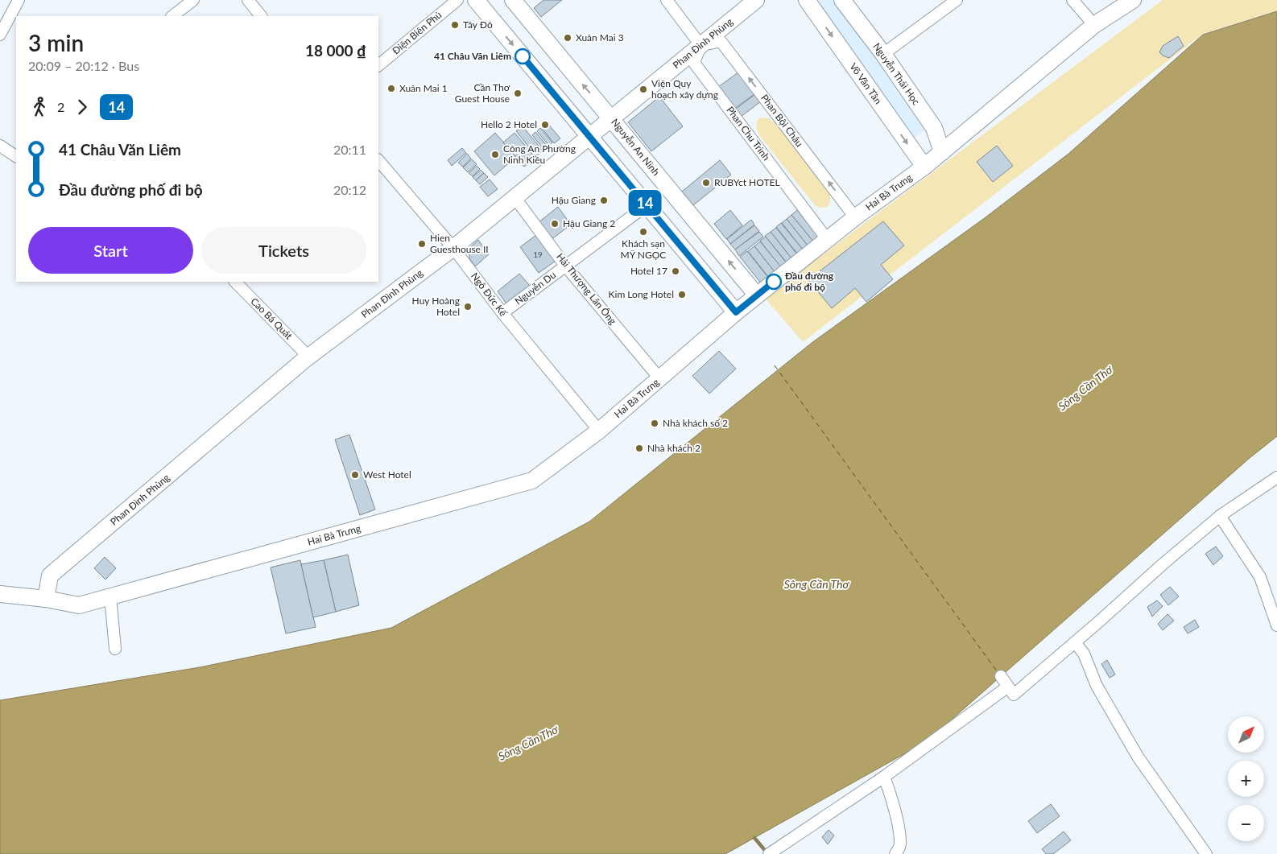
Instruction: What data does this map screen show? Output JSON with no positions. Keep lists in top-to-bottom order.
{
  "streets": {
    "street": [
      "Điện Biên Phủ",
      "Phan Đình Phùng",
      "Nguyễn Thái Học",
      "Võ Văn Tần",
      "Phan Bội Châu",
      "Phan Chu Trinh",
      "Nguyễn An Ninh",
      "Hai Bà Trưng",
      "Nguyễn Du",
      "Hải Thượng Lãn Ông",
      "Ngô Đức Kế",
      "Cao Bá Quát"
    ]
  },
  "crossings": [
    ["Phan Đình Phùng", "Phan Bội Châu"],
    ["Phan Đình Phùng", "Phan Chu Trinh"],
    ["Phan Đình Phùng", "Nguyễn An Ninh"],
    ["Phan Đình Phùng", "Hai Bà Trưng"],
    ["Phan Đình Phùng", "Hải Thượng Lãn Ông"],
    ["Phan Đình Phùng", "Ngô Đức Kế"],
    ["Phan Đình Phùng", "Cao Bá Quát"],
    ["Nguyễn Thái Học", "Hai Bà Trưng"],
    ["Võ Văn Tần", "Hai Bà Trưng"],
    ["Phan Bội Châu", "Phan Chu Trinh"],
    ["Phan Bội Châu", "Hai Bà Trưng"],
    ["Phan Chu Trinh", "Hai Bà Trưng"],
    ["Nguyễn An Ninh", "Hai Bà Trưng"],
    ["Hai Bà Trưng", "Hải Thượng Lãn Ông"],
    ["Hai Bà Trưng", "Ngô Đức Kế"],
    ["Nguyễn Du", "Hải Thượng Lãn Ông"],
    ["Nguyễn Du", "Ngô Đức Kế"]
  ],
  "one_way": ["Võ Văn Tần", "Phan Bội Châu"],
  "water": ["Sông Cần Thơ"],
  "places": [
    "Tây Đô",
    "Xuân Mai 3",
    "41 Châu Văn Liêm",
    "Xuân Mai 1",
    "Viện Quy hoạch xây dựng",
    "Cần Thơ Guest House",
    "Hello 2 Hotel",
    "Công An Phường Ninh Kiều",
    "RUBYct HOTEL",
    "Hậu Giang",
    "Hậu Giang 2",
    "Khách sạn MỸ NGỌC",
    "Hien Guesthouse II",
    "Hotel 17",
    "Đầu đường phố đi bộ",
    "Kim Long Hotel",
    "Huy Hoàng Hotel",
    "Nhà khách số 2",
    "Nhà khách 2",
    "West Hotel"
  ],
  "lines": ["bus line 14"],
  "house_numbers": ["19"],
  "north": "top right",
  "page": {
    "on_map": "14",
    "heading": ["3 min", "20:09 – 20:12 · Bus", "18 000 ₫"],
    "legs": ["2", "14"],
    "list": [
      {
        "name": "41 Châu Văn Liêm",
        "value": "20:11"
      },
      {
        "name": "Đầu đường phố đi bộ",
        "value": "20:12"
      }
    ],
    "buttons": ["Start", "Tickets"],
    "map_buttons": ["+", "−"]
  }
}
